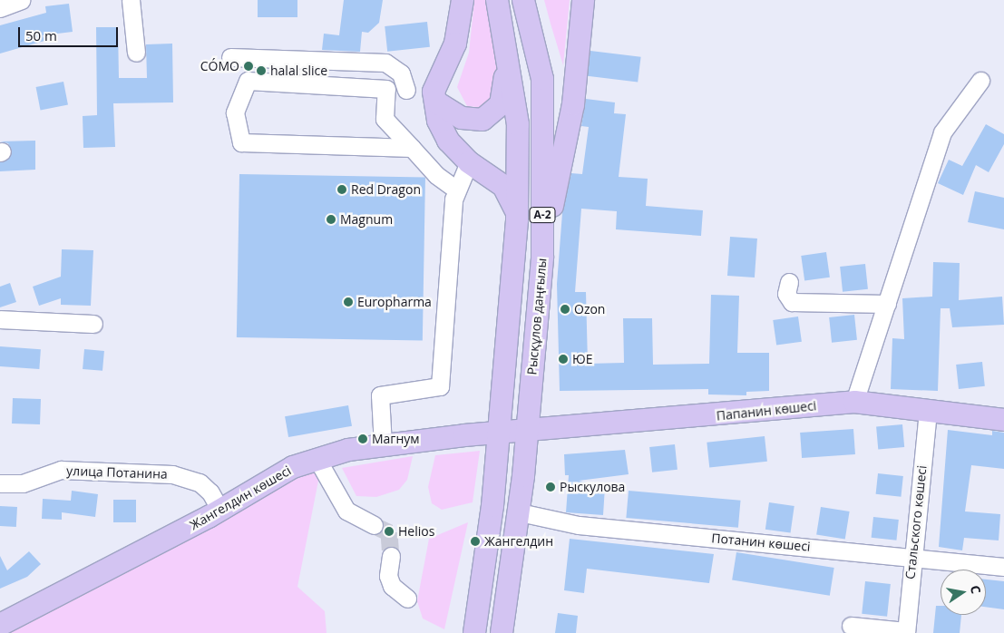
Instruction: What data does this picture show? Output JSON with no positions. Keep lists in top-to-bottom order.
{
  "streets": {
    "main road": [
      "A-2",
      "Рысқұлов даңғылы",
      "Папанин көшесі",
      "Жангелдин көшесі"
    ],
    "street": ["улица Потанина", "Стальского көшесі", "Потанин көшесі"]
  },
  "crossings": [
    ["Рысқұлов даңғылы", "Папанин көшесі"],
    ["Рысқұлов даңғылы", "Потанин көшесі"],
    ["Папанин көшесі", "Жангелдин көшесі"],
    ["Папанин көшесі", "Стальского көшесі"],
    ["улица Потанина", "Жангелдин көшесі"],
    ["Стальского көшесі", "Потанин көшесі"]
  ],
  "places": [
    "CÓMO",
    "halal slice",
    "Red Dragon",
    "Magnum",
    "Europharma",
    "Ozon",
    "ЮЕ",
    "Магнум",
    "Рыскулова",
    "Helios",
    "Жангелдин"
  ],
  "scale_bar": "50 m",
  "north": "right"
}
